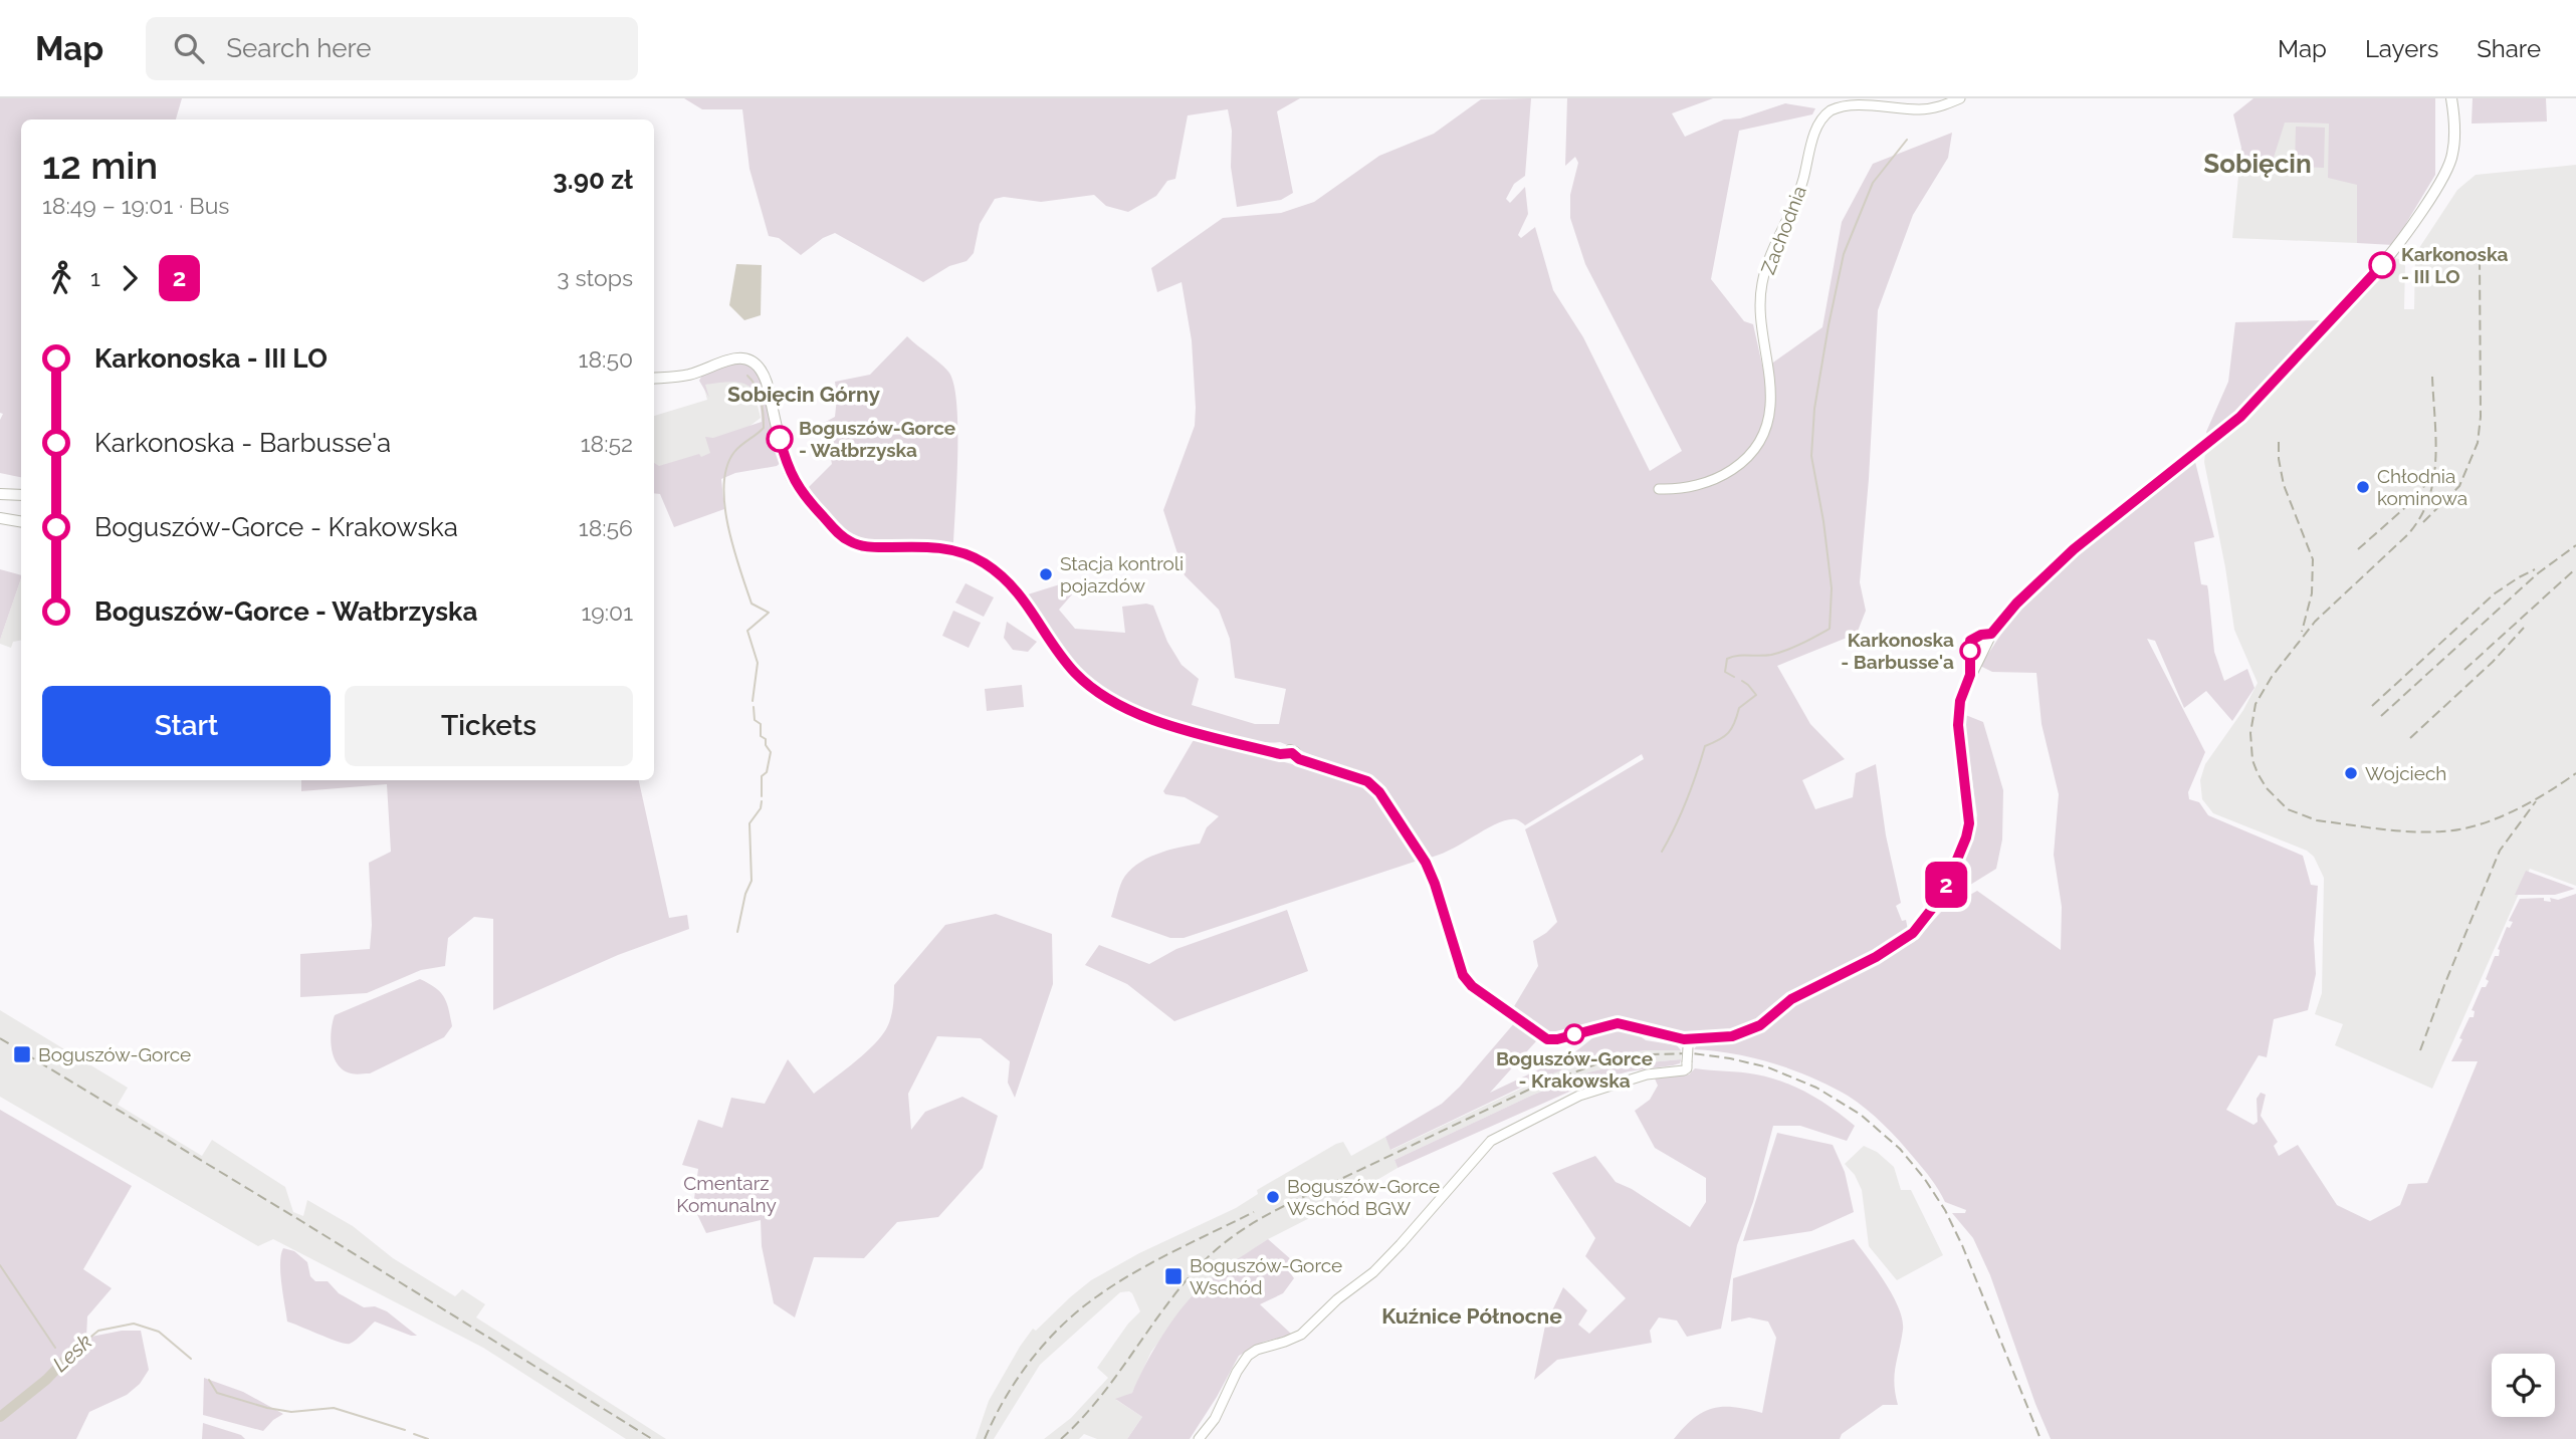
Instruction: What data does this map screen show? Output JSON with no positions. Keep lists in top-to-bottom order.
{
  "streets": {
    "street": ["Zachodnia"]
  },
  "districts": ["Sobięcin", "Sobięcin Górny", "Kuźnice Północne"],
  "water": ["Lesk"],
  "parks": ["Cmentarz Komunalny"],
  "places": {
    "other": [
      "Karkonoska - III LO",
      "Boguszów-Gorce - Wałbrzyska",
      "Chłodnia kominowa",
      "Stacja kontroli pojazdów",
      "Karkonoska - Barbusse'a",
      "Wojciech",
      "Boguszów-Gorce - Krakowska",
      "Boguszów-Gorce Wschód BGW"
    ],
    "transit": ["Boguszów-Gorce", "Boguszów-Gorce Wschód"]
  },
  "lines": ["bus line 2"],
  "page": {
    "header": "Map",
    "search": "Search here",
    "nav": ["Map", "Layers", "Share"],
    "on_map": "2",
    "heading": ["12 min", "18:49 – 19:01 · Bus", "3.90 zł"],
    "legs": ["1", "2", "3 stops"],
    "list": [
      {
        "name": "Karkonoska - III LO",
        "value": "18:50"
      },
      {
        "name": "Karkonoska - Barbusse'a",
        "value": "18:52"
      },
      {
        "name": "Boguszów-Gorce - Krakowska",
        "value": "18:56"
      },
      {
        "name": "Boguszów-Gorce - Wałbrzyska",
        "value": "19:01"
      }
    ],
    "buttons": ["Start", "Tickets"]
  }
}
